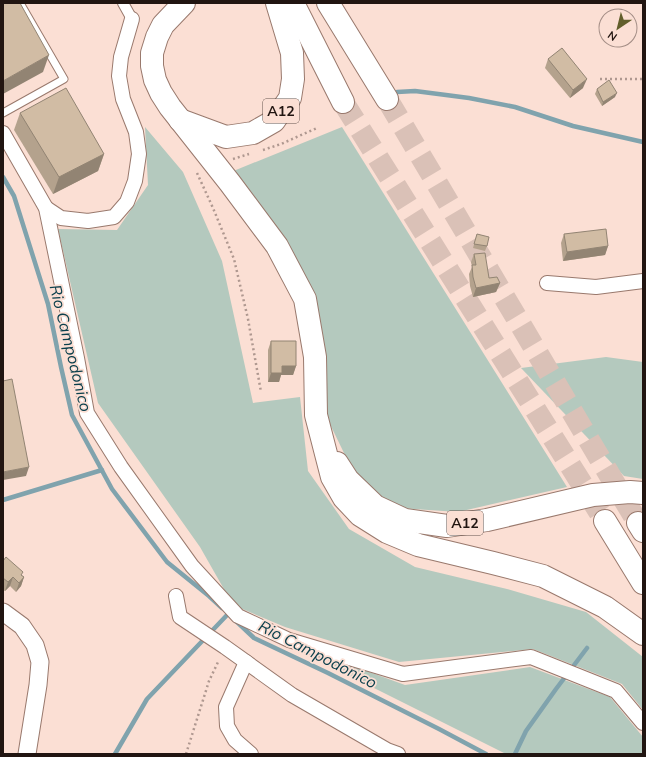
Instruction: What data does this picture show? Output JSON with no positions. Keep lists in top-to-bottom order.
{
  "streets": {
    "highway": ["A12"]
  },
  "water": ["Rio Campodonico"],
  "north": "bottom left"
}
